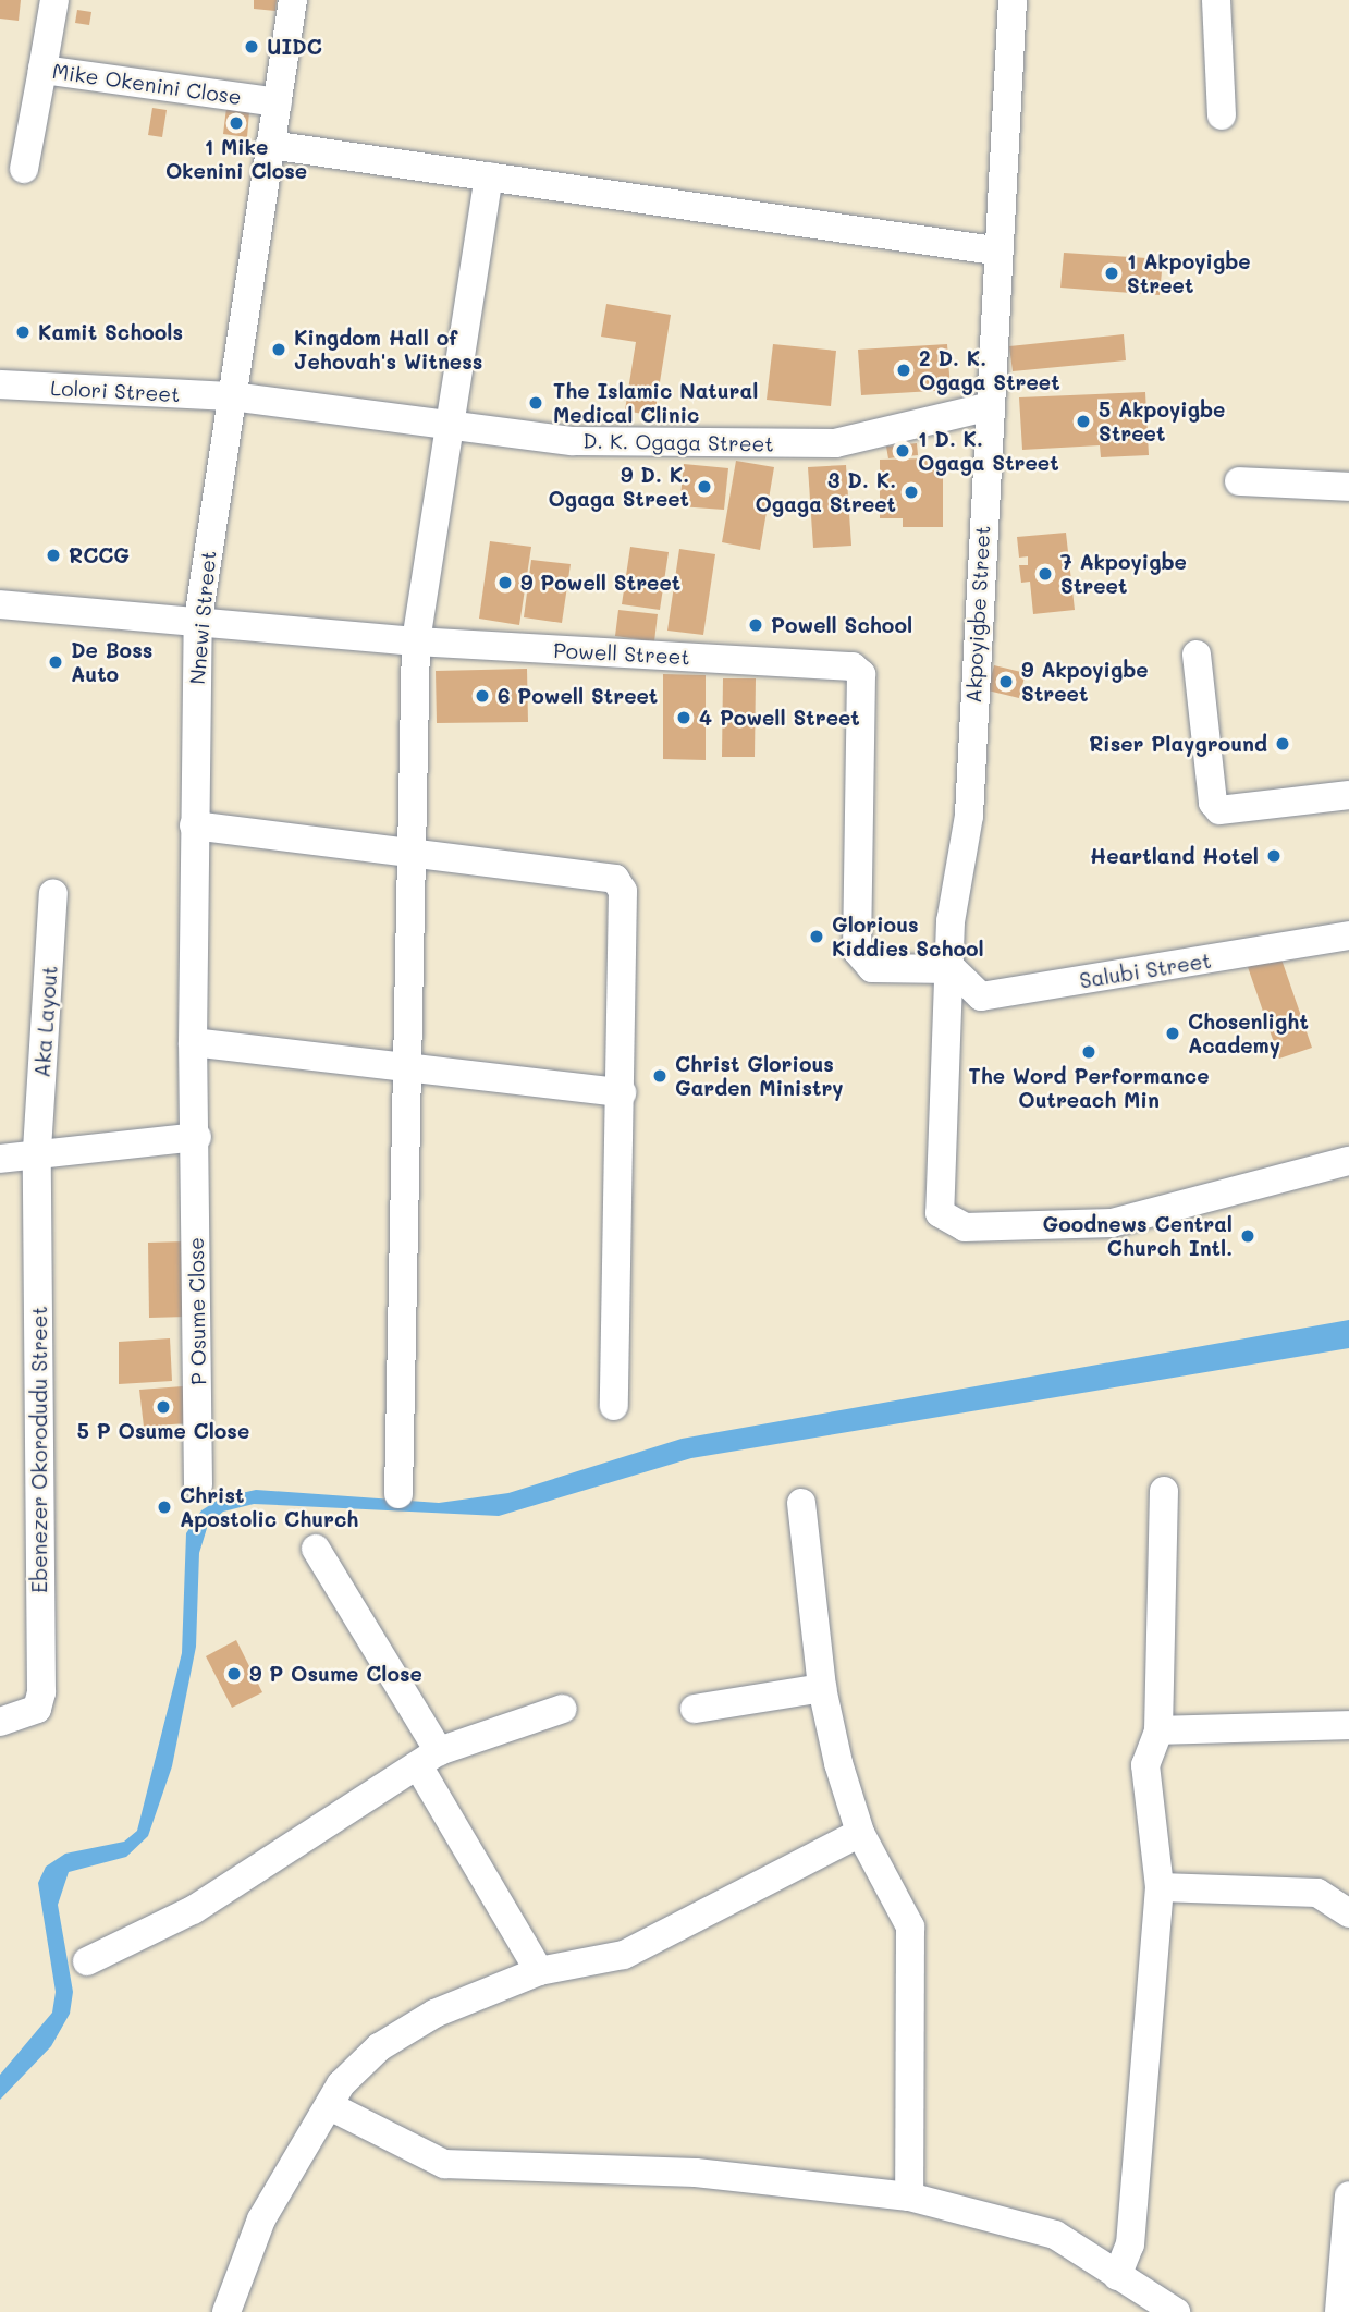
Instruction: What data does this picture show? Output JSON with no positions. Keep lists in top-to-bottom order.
{
  "streets": {
    "street": [
      "Mike Okenini Close",
      "Lolori Street",
      "D. K. Ogaga Street",
      "Akpoyigbe Street",
      "Nnewi Street",
      "Powell Street",
      "Salubi Street",
      "Aka Layout",
      "P Osume Close",
      "Ebenezer Okorodudu Street"
    ]
  },
  "crossings": [
    ["Mike Okenini Close", "Nnewi Street"],
    ["Lolori Street", "D. K. Ogaga Street"],
    ["Lolori Street", "Nnewi Street"],
    ["D. K. Ogaga Street", "Akpoyigbe Street"],
    ["D. K. Ogaga Street", "Nnewi Street"],
    ["Akpoyigbe Street", "Powell Street"],
    ["Akpoyigbe Street", "Salubi Street"],
    ["Nnewi Street", "Powell Street"],
    ["Nnewi Street", "P Osume Close"],
    ["Powell Street", "Salubi Street"],
    ["Aka Layout", "Ebenezer Okorodudu Street"]
  ],
  "places": [
    "UIDC",
    "1 Mike Okenini Close",
    "1 Akpoyigbe Street",
    "Kamit Schools",
    "Kingdom Hall of Jehovah's Witness",
    "2 D. K. Ogaga Street",
    "The Islamic Natural Medical Clinic",
    "5 Akpoyigbe Street",
    "1 D. K. Ogaga Street",
    "9 D. K. Ogaga Street",
    "3 D. K. Ogaga Street",
    "RCCG",
    "7 Akpoyigbe Street",
    "9 Powell Street",
    "Powell School",
    "De Boss Auto",
    "9 Akpoyigbe Street",
    "6 Powell Street",
    "4 Powell Street",
    "Riser Playground",
    "Heartland Hotel",
    "Glorious Kiddies School",
    "Chosenlight Academy",
    "The Word Performance Outreach Min",
    "Christ Glorious Garden Ministry",
    "Goodnews Central Church Intl.",
    "5 P Osume Close",
    "Christ Apostolic Church",
    "9 P Osume Close"
  ]
}
